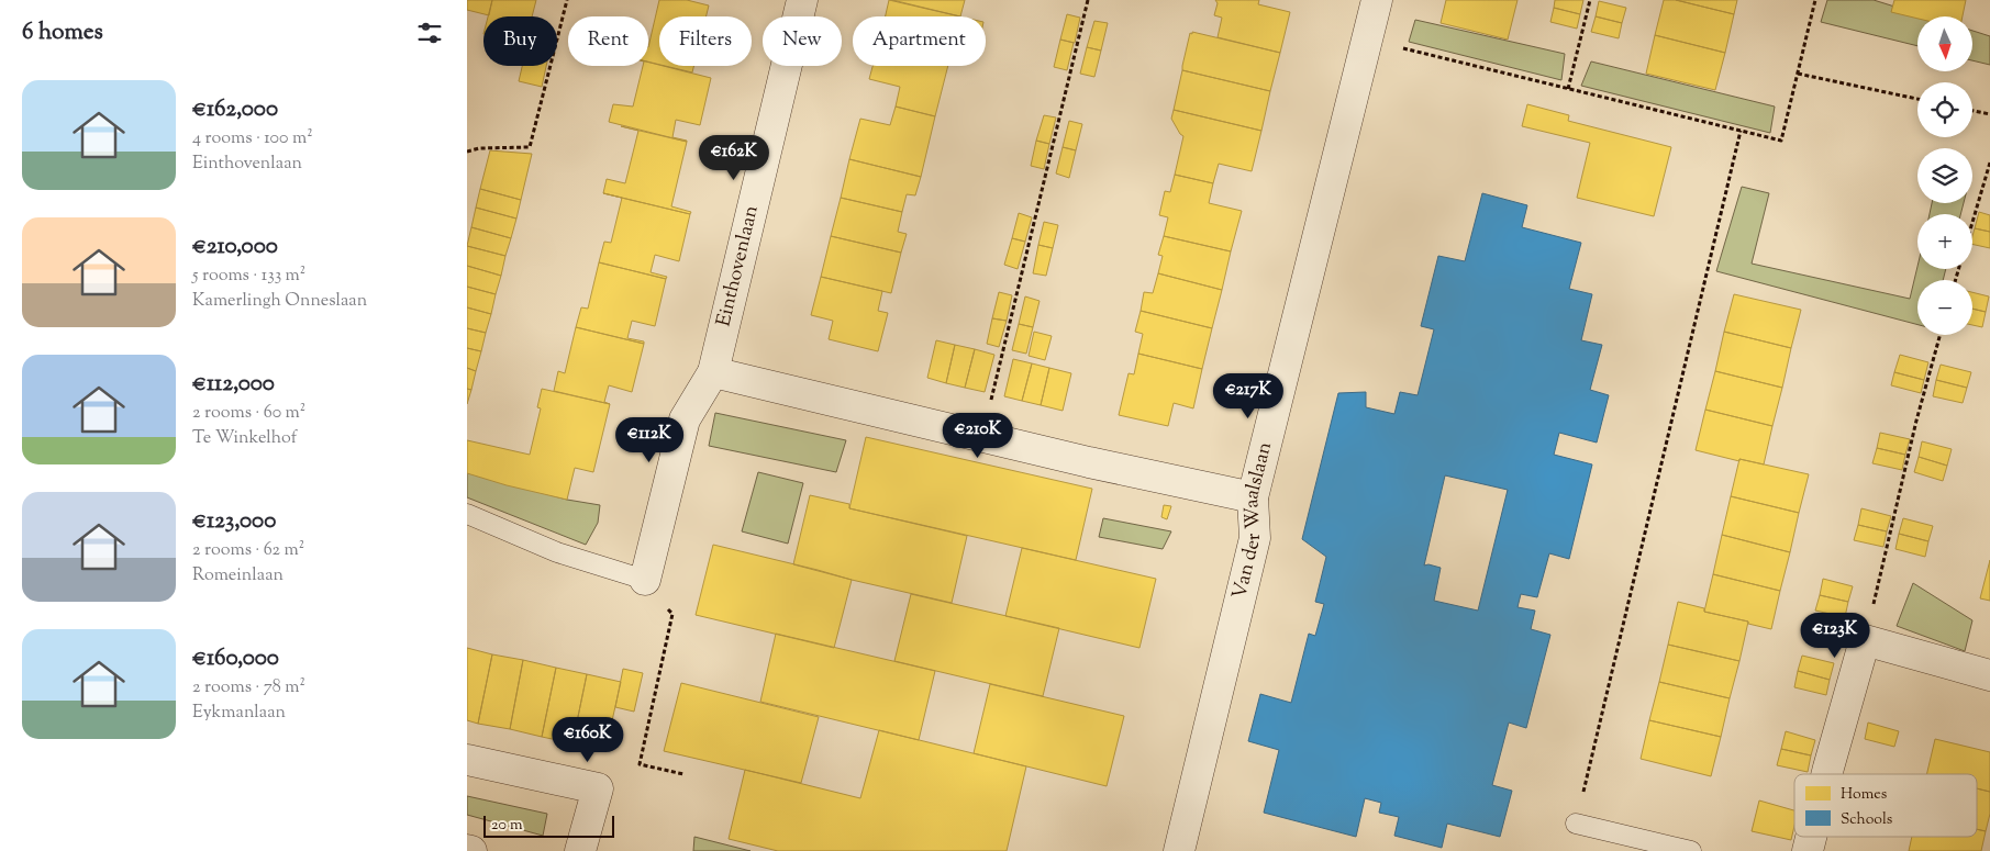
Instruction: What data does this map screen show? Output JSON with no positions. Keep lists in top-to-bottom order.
{
  "streets": {
    "street": ["Einthovenlaan", "Van der Waalslaan"]
  },
  "legend": ["Homes", "Schools"],
  "scale_bar": "20 m",
  "north": "bottom",
  "page": {
    "heading": "6 homes",
    "map_buttons": ["+", "−"],
    "chip": [
      "Buy",
      "Rent",
      "Filters",
      "New",
      "Apartment"
    ],
    "list": [
      {
        "name": "€162,000",
        "note": "4 rooms · 100 m² · Einthovenlaan"
      },
      {
        "name": "€210,000",
        "note": "5 rooms · 133 m² · Kamerlingh Onneslaan"
      },
      {
        "name": "€112,000",
        "note": "2 rooms · 60 m² · Te Winkelhof"
      },
      {
        "name": "€123,000",
        "note": "2 rooms · 62 m² · Romeinlaan"
      },
      {
        "name": "€160,000",
        "note": "2 rooms · 78 m² · Eykmanlaan"
      }
    ],
    "price": [
      "€162K",
      "€217K",
      "€210K",
      "€112K",
      "€123K",
      "€160K"
    ],
    "scale": "20 m"
  }
}
